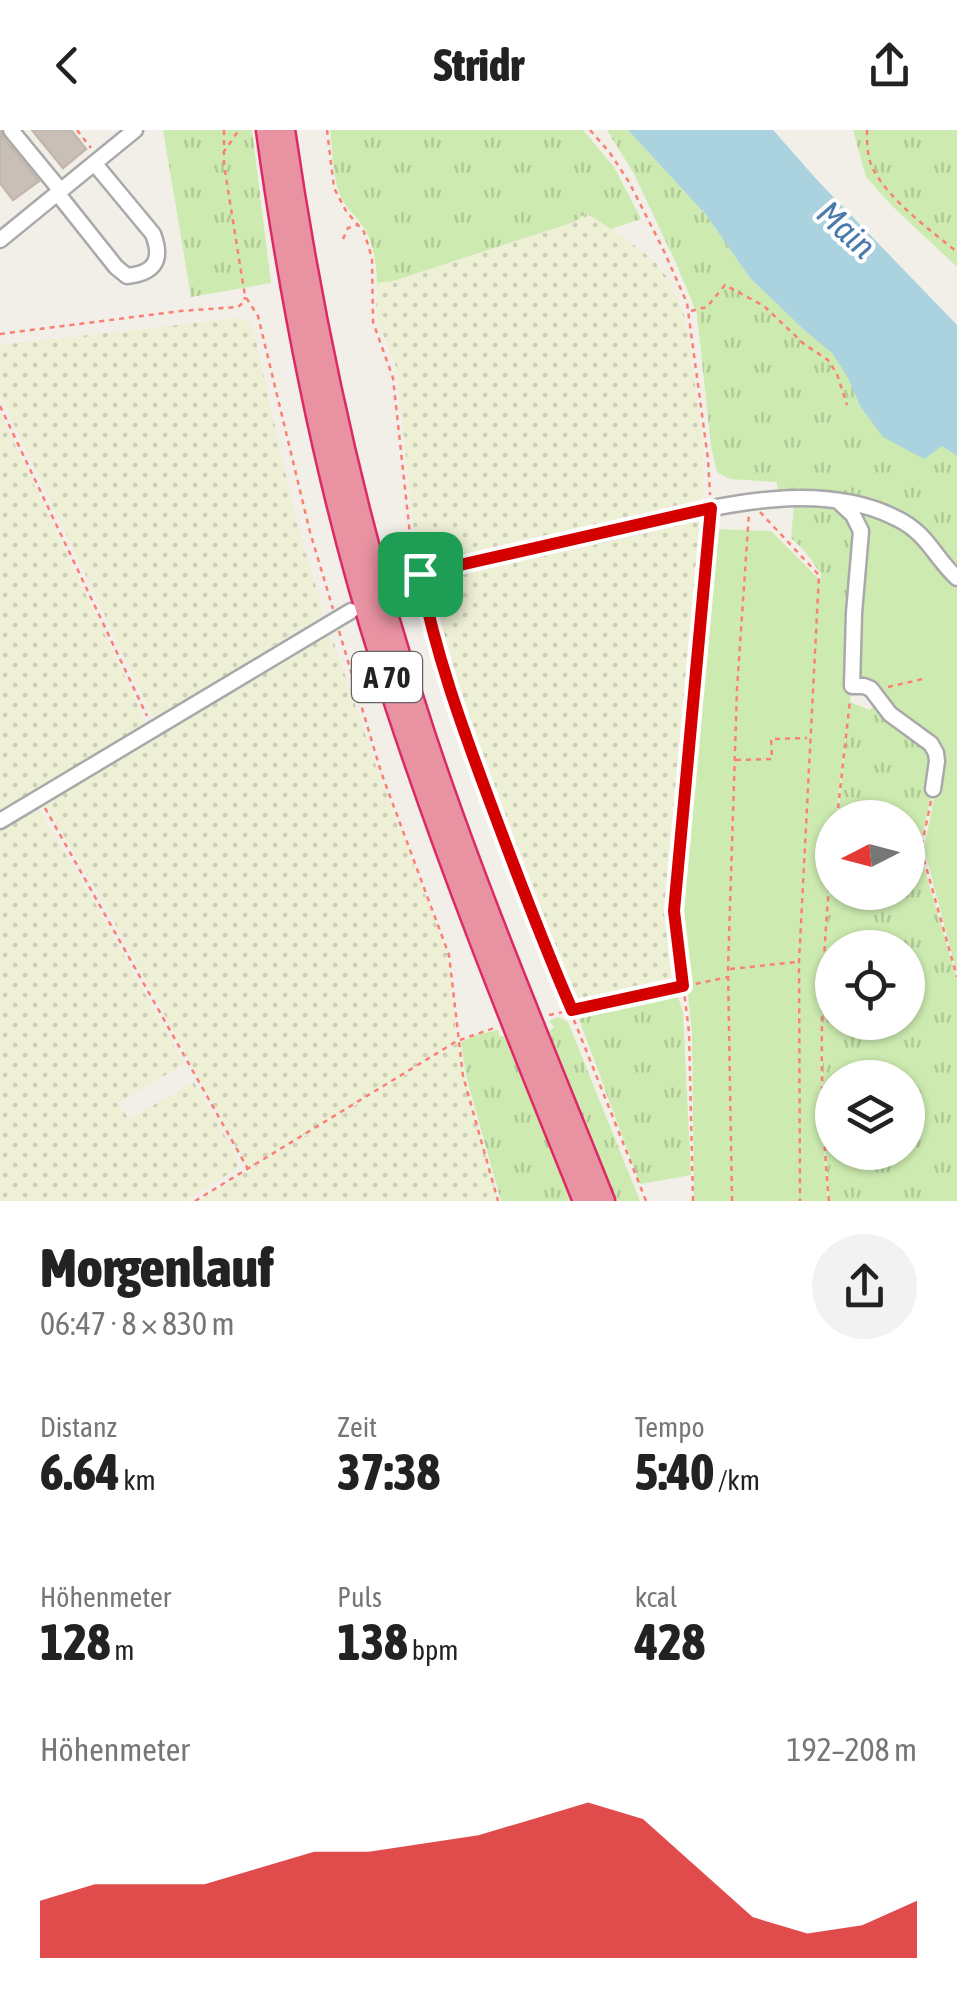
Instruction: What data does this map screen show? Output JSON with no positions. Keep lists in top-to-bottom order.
{
  "streets": {
    "highway": ["A 70"]
  },
  "water": ["Main"],
  "north": "left",
  "page": {
    "header": "Stridr",
    "heading": ["Morgenlauf", "06:47 · 8 × 830 m"],
    "stats": [
      ["Distanz", "6.64 km"],
      ["Zeit", "37:38"],
      ["Tempo", "5:40 /km"],
      ["Höhenmeter", "128 m"],
      ["Puls", "138 bpm"],
      ["kcal", "428"]
    ],
    "chart": ["Höhenmeter", "192–208 m"]
  }
}
